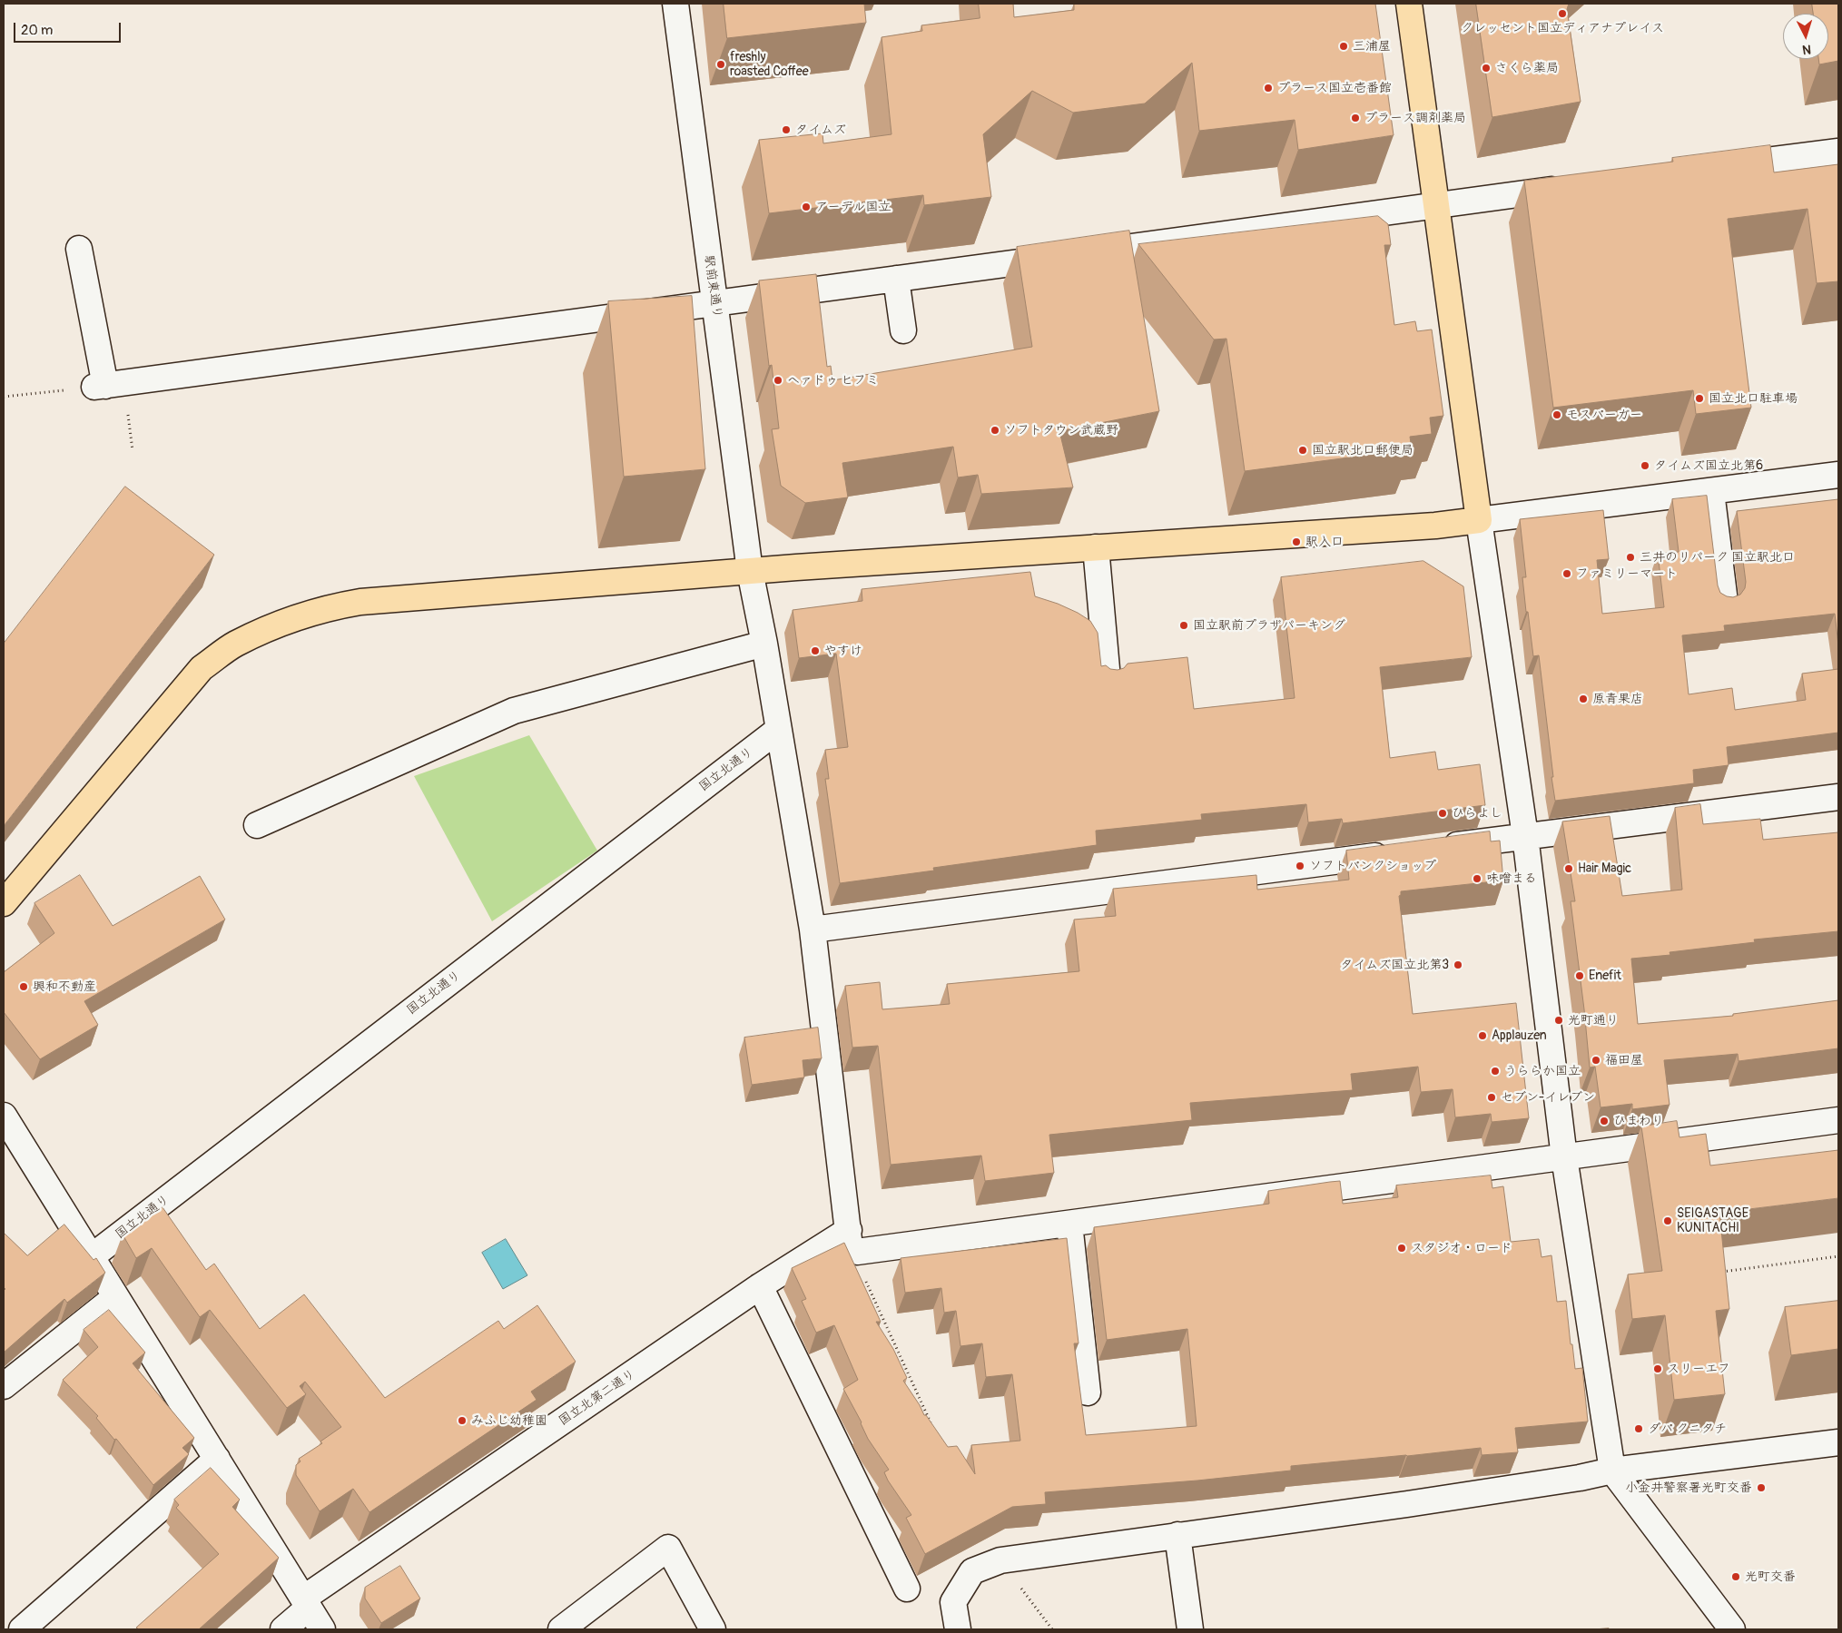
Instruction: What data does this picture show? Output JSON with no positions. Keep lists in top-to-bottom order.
{
  "streets": {
    "street": ["駅前東通り", "国立北通り", "国立北第二通り"]
  },
  "crossings": [
    ["駅前東通り", "国立北通り"],
    ["駅前東通り", "国立北第二通り"]
  ],
  "places": [
    "クレッセント国立ディアナプレイス",
    "三浦屋",
    "freshly roasted Coffee",
    "さくら薬局",
    "プラース国立壱番館",
    "プラース調剤薬局",
    "タイムズ",
    "アーデル国立",
    "ヘァドゥ ヒフミ",
    "国立北口駐車場",
    "モスバーガー",
    "ソフトタウン武蔵野",
    "国立駅北口郵便局",
    "タイムズ国立北第6",
    "駅入口",
    "三井のリパーク 国立駅北口",
    "ファミリーマート",
    "国立駅前プラザパーキング",
    "やすけ",
    "原青果店",
    "ひらよし",
    "ソフトバンクショップ",
    "Hair Magic",
    "味噌まる",
    "タイムズ国立北第3",
    "Enefit",
    "興和不動産",
    "光町通り",
    "Applauzen",
    "福田屋",
    "うららか国立",
    "セブン-イレブン",
    "ひまわり",
    "SEIGASTAGE KUNITACHI",
    "スタジオ・ロード",
    "スリーエフ",
    "みふじ幼稚園",
    "ダバ クニタチ",
    "小金井警察署光町交番",
    "光町交番"
  ],
  "scale_bar": "20 m",
  "north": "bottom"
}
